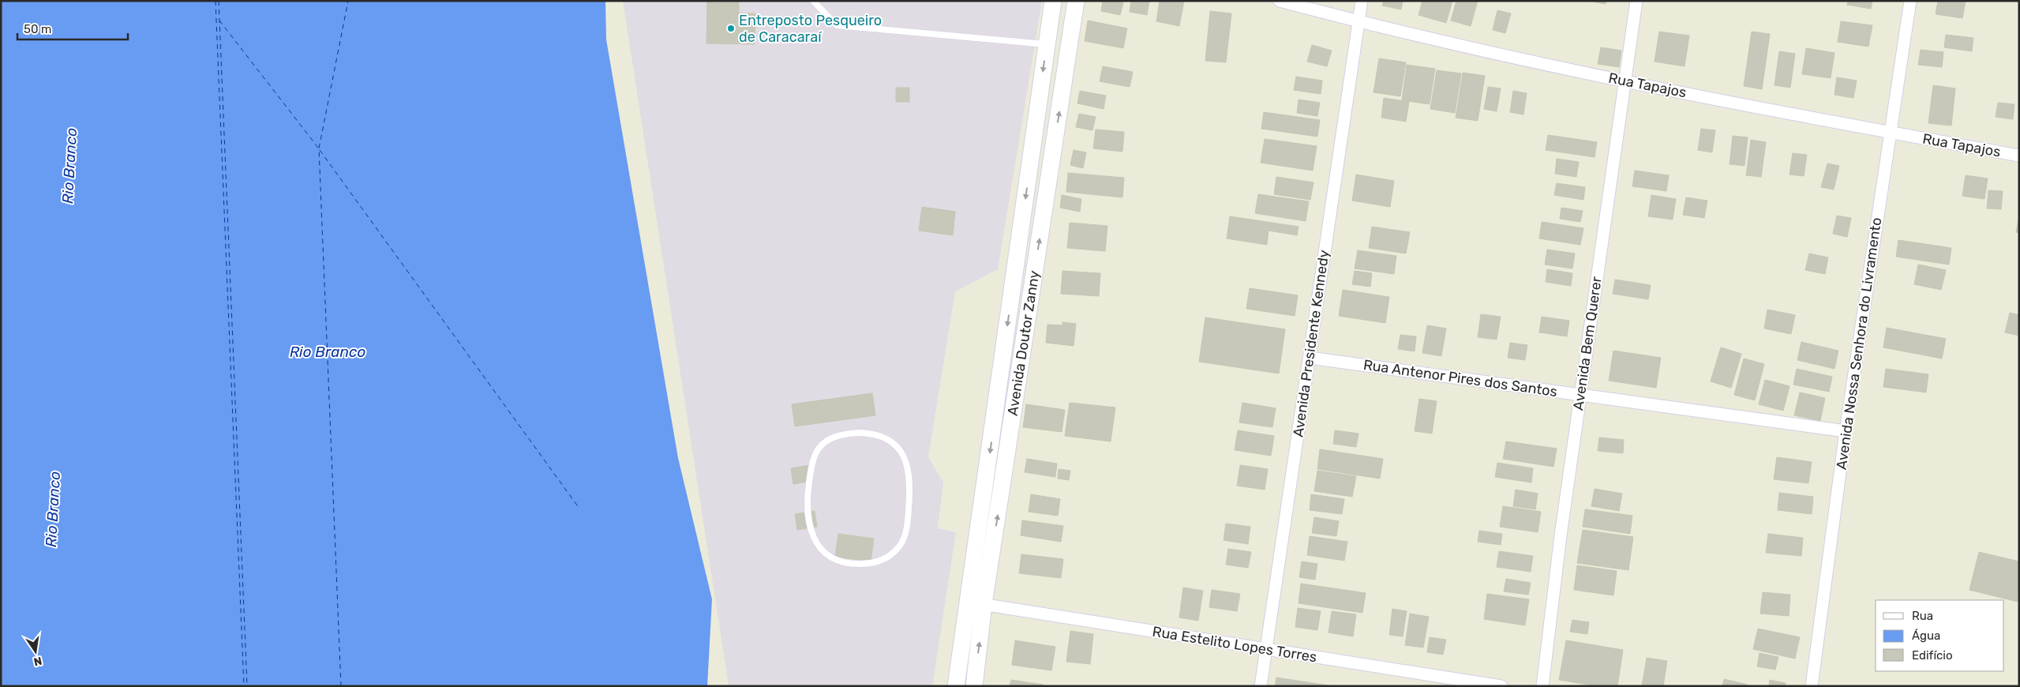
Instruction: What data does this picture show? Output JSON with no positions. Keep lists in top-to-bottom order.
{
  "streets": {
    "street": [
      "Rua Tapajos",
      "Avenida Doutor Zanny",
      "Avenida Presidente Kennedy",
      "Avenida Bem Querer",
      "Avenida Nossa Senhora do Livramento",
      "Rua Antenor Pires dos Santos",
      "Rua Estelito Lopes Torres"
    ]
  },
  "crossings": [
    ["Rua Tapajos", "Avenida Presidente Kennedy"],
    ["Rua Tapajos", "Avenida Bem Querer"],
    ["Rua Tapajos", "Avenida Nossa Senhora do Livramento"],
    ["Avenida Doutor Zanny", "Rua Estelito Lopes Torres"],
    ["Avenida Presidente Kennedy", "Rua Antenor Pires dos Santos"],
    ["Avenida Presidente Kennedy", "Rua Estelito Lopes Torres"],
    ["Avenida Bem Querer", "Rua Antenor Pires dos Santos"],
    ["Avenida Nossa Senhora do Livramento", "Rua Antenor Pires dos Santos"]
  ],
  "water": ["Rio Branco"],
  "places": ["Entreposto Pesqueiro de Caracaraí"],
  "legend": ["Rua", "Água", "Edifício"],
  "scale_bar": "50 m",
  "north": "bottom"
}
